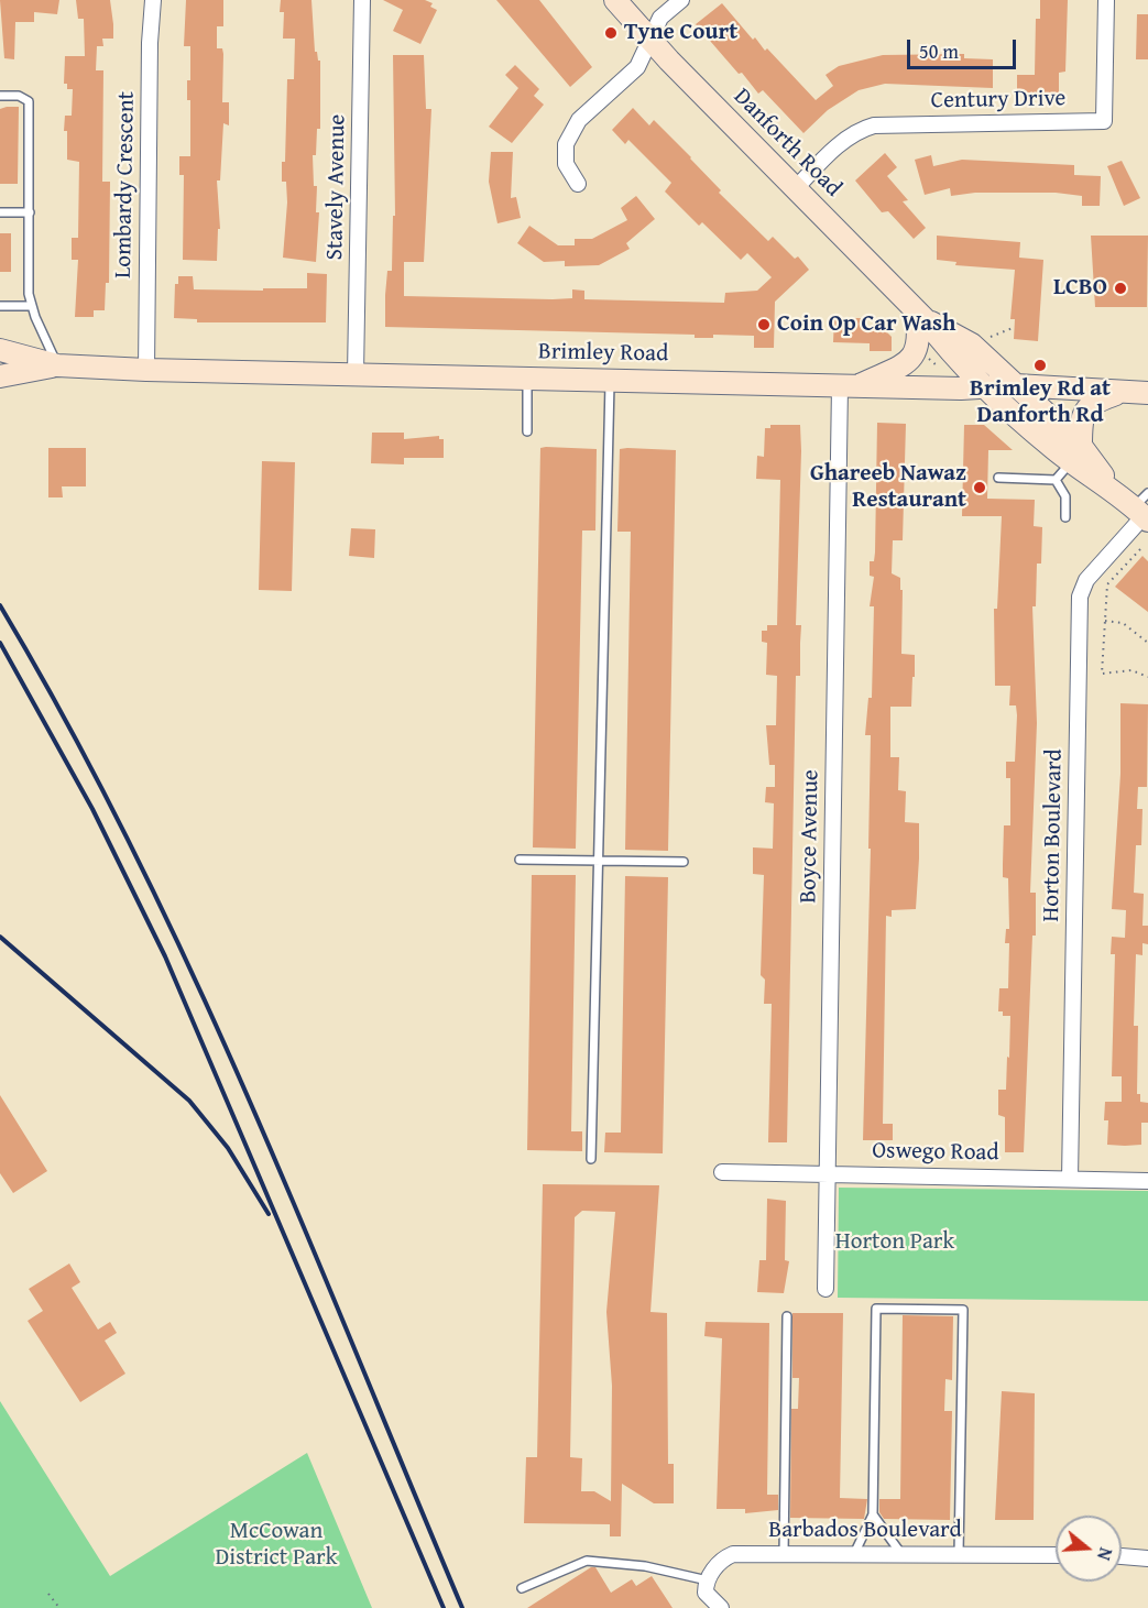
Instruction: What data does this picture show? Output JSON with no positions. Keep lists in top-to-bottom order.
{
  "streets": {
    "main road": ["Danforth Road", "Brimley Road"],
    "street": [
      "Century Drive",
      "Lombardy Crescent",
      "Stavely Avenue",
      "Horton Boulevard",
      "Boyce Avenue",
      "Oswego Road",
      "Barbados Boulevard"
    ]
  },
  "crossings": [
    ["Century Drive", "Danforth Road"],
    ["Danforth Road", "Brimley Road"],
    ["Danforth Road", "Horton Boulevard"],
    ["Lombardy Crescent", "Brimley Road"],
    ["Stavely Avenue", "Brimley Road"],
    ["Brimley Road", "Boyce Avenue"],
    ["Horton Boulevard", "Oswego Road"],
    ["Boyce Avenue", "Oswego Road"]
  ],
  "parks": ["Horton Park", "McCowan District Park"],
  "places": [
    "Tyne Court",
    "LCBO",
    "Coin Op Car Wash",
    "Brimley Rd at Danforth Rd",
    "Ghareeb Nawaz Restaurant"
  ],
  "scale_bar": "50 m",
  "north": "right"
}
